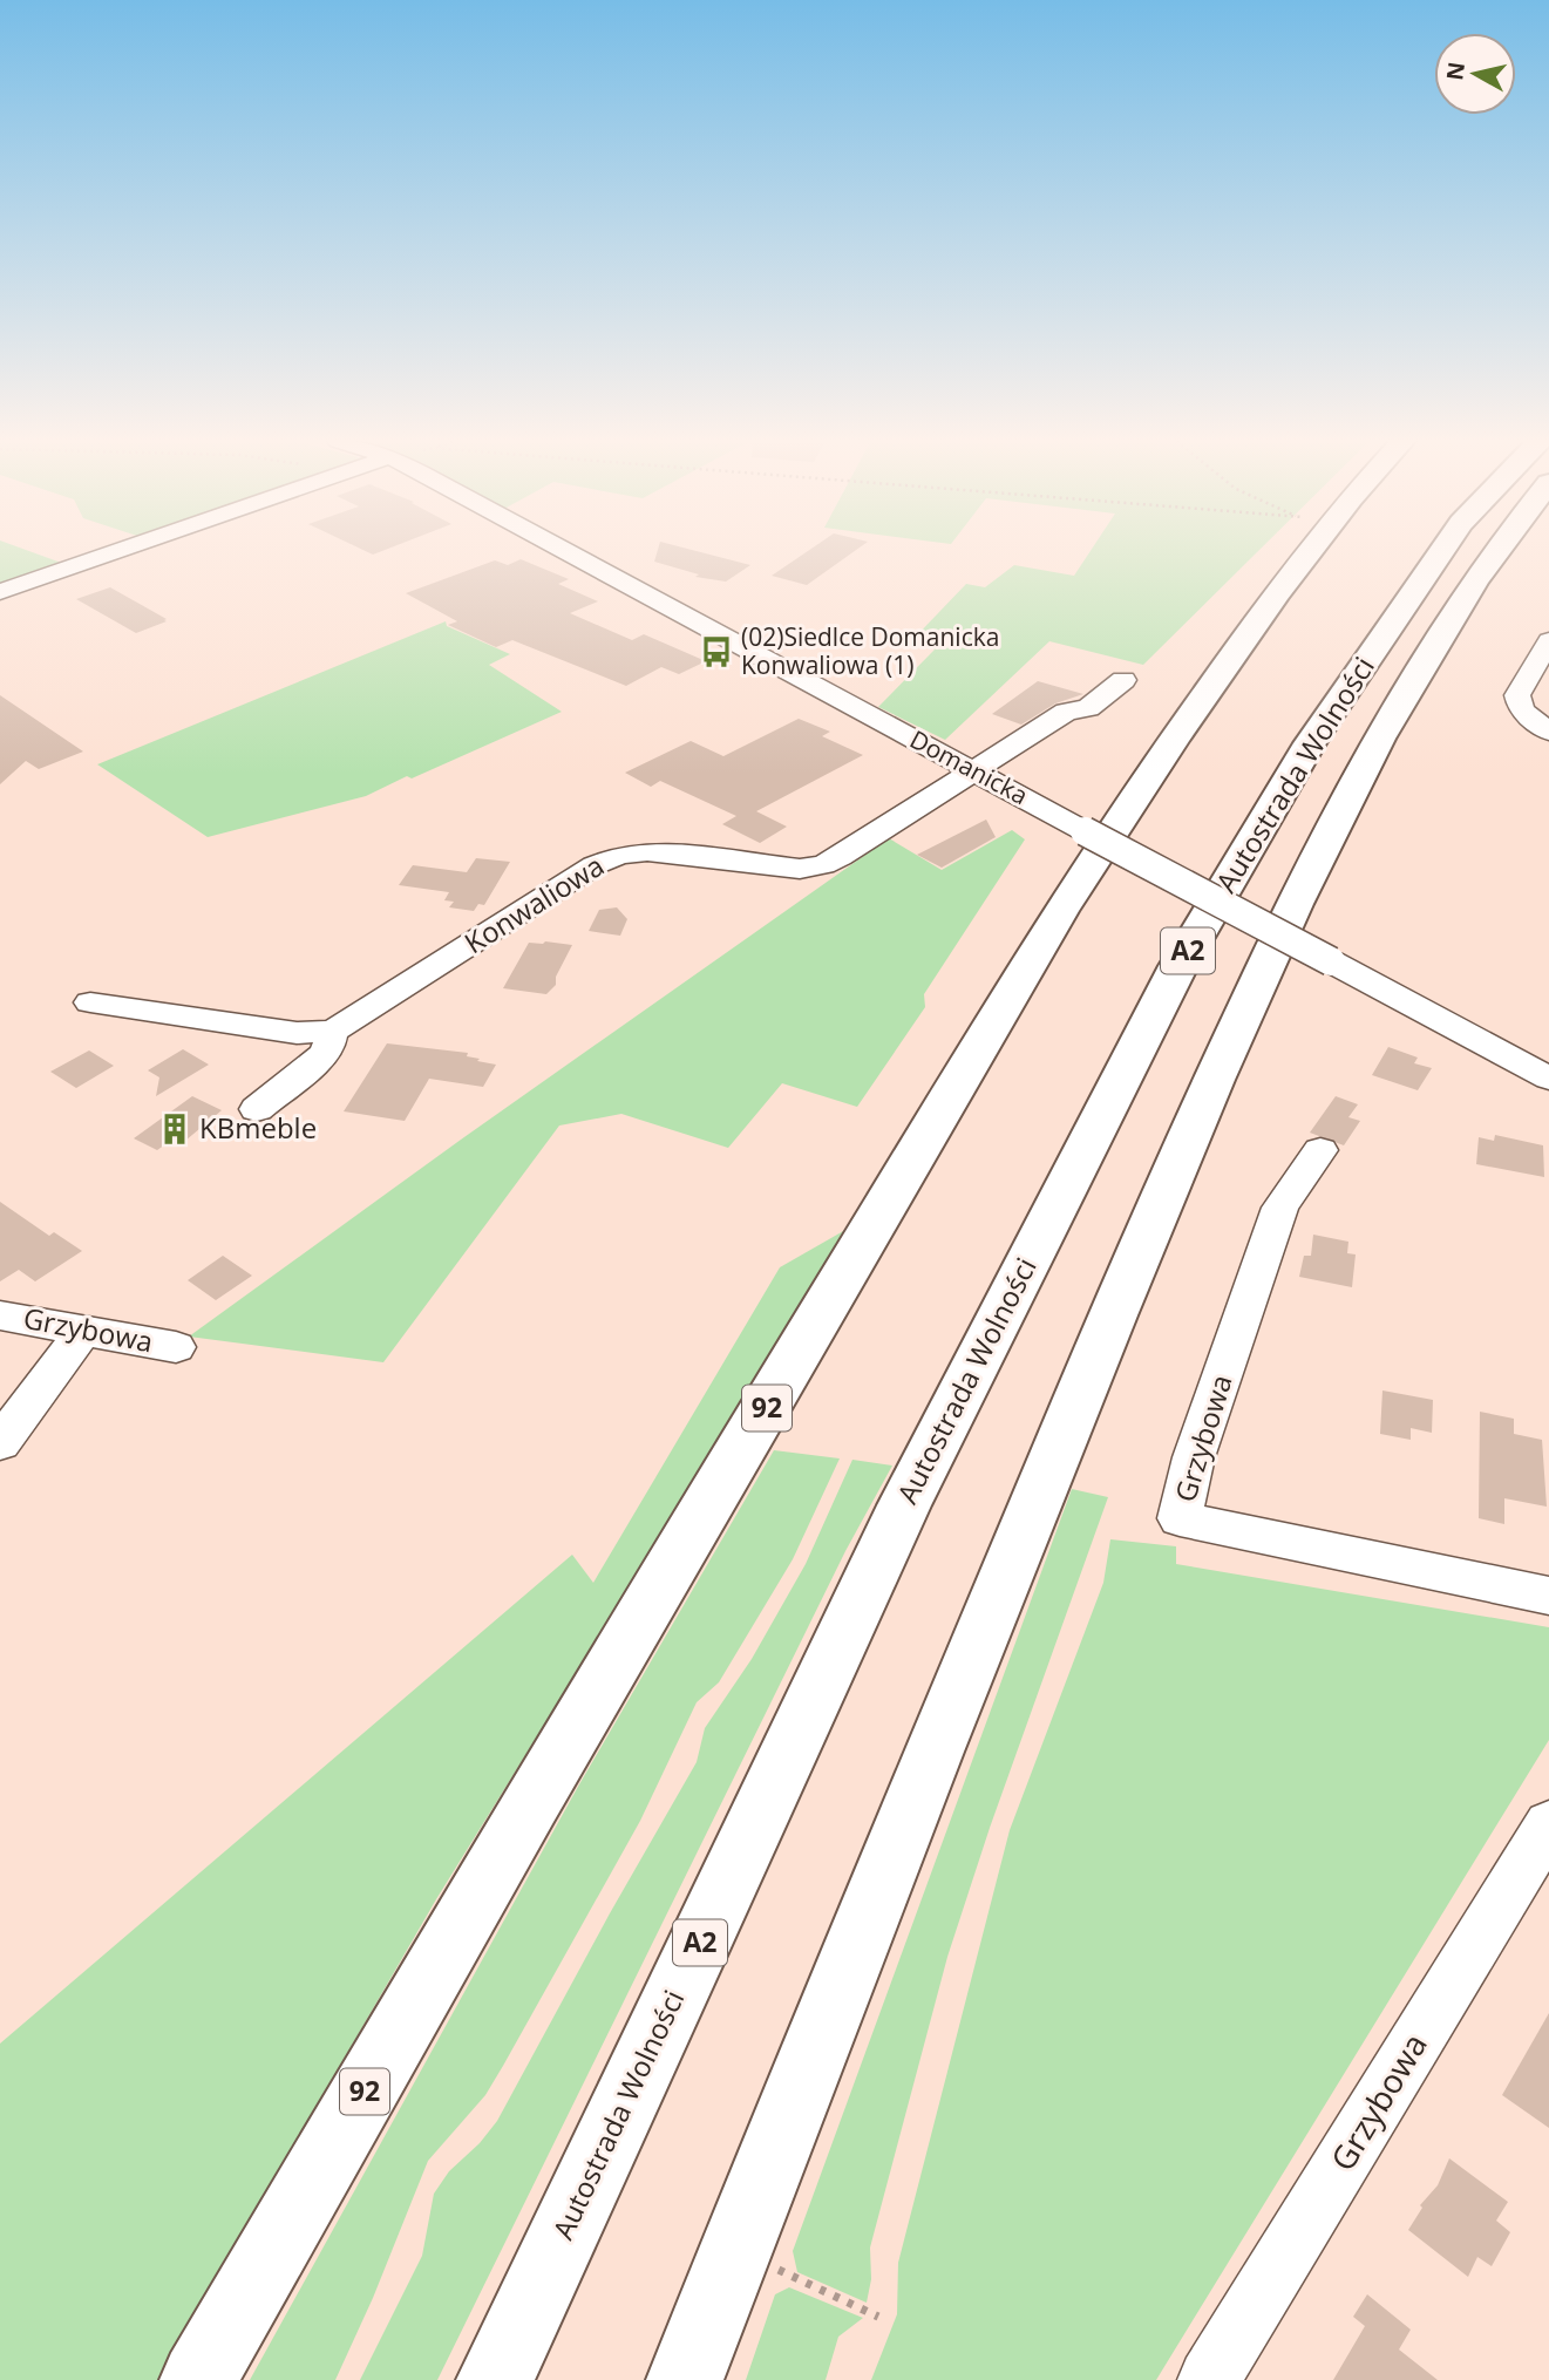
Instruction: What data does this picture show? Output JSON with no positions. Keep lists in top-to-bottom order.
{
  "streets": {
    "main road": ["Autostrada Wolności", "A2", "92"],
    "street": ["Domanicka", "Konwaliowa", "Grzybowa"]
  },
  "crossings": [
    ["Domanicka", "Konwaliowa"]
  ],
  "places": {
    "bus stop": ["(02)Siedlce Domanicka Konwaliowa (1)"],
    "building": ["KBmeble"]
  },
  "north": "left"
}
